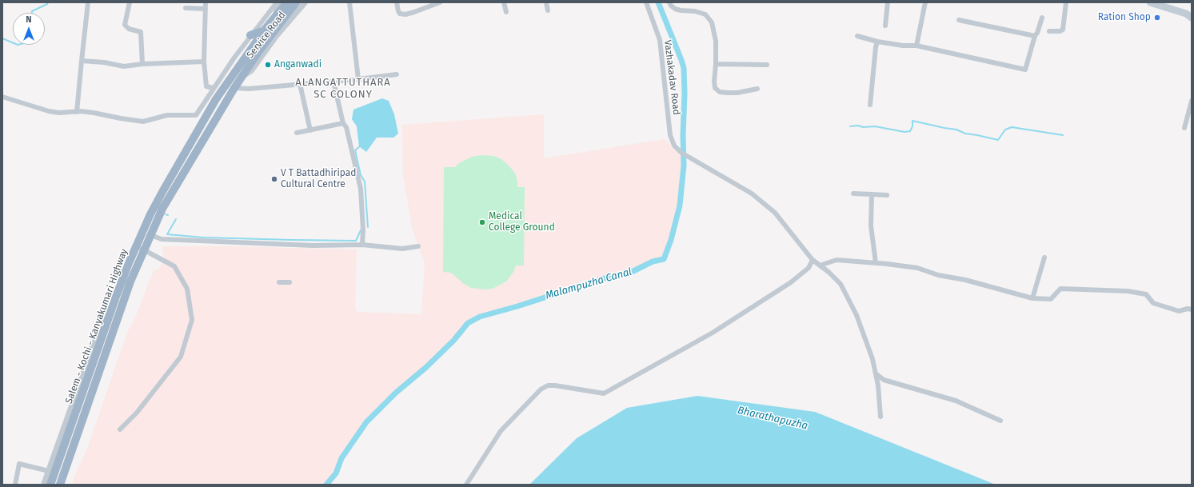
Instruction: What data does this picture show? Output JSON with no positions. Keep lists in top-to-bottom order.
{
  "streets": {
    "highway": ["Salem - Kochi - Kanyakumari Highway"],
    "street": ["Service Road", "Vazhakadav Road"]
  },
  "crossings": [
    ["Service Road", "Salem - Kochi - Kanyakumari Highway"]
  ],
  "districts": ["ALANGATTUTHARA SC COLONY"],
  "water": ["Malampuzha Canal", "Bharathapuzha"],
  "places": [
    "Ration Shop",
    "Anganwadi",
    "V T Battadhiripad Cultural Centre",
    "Medical College Ground"
  ],
  "north": "top"
}
